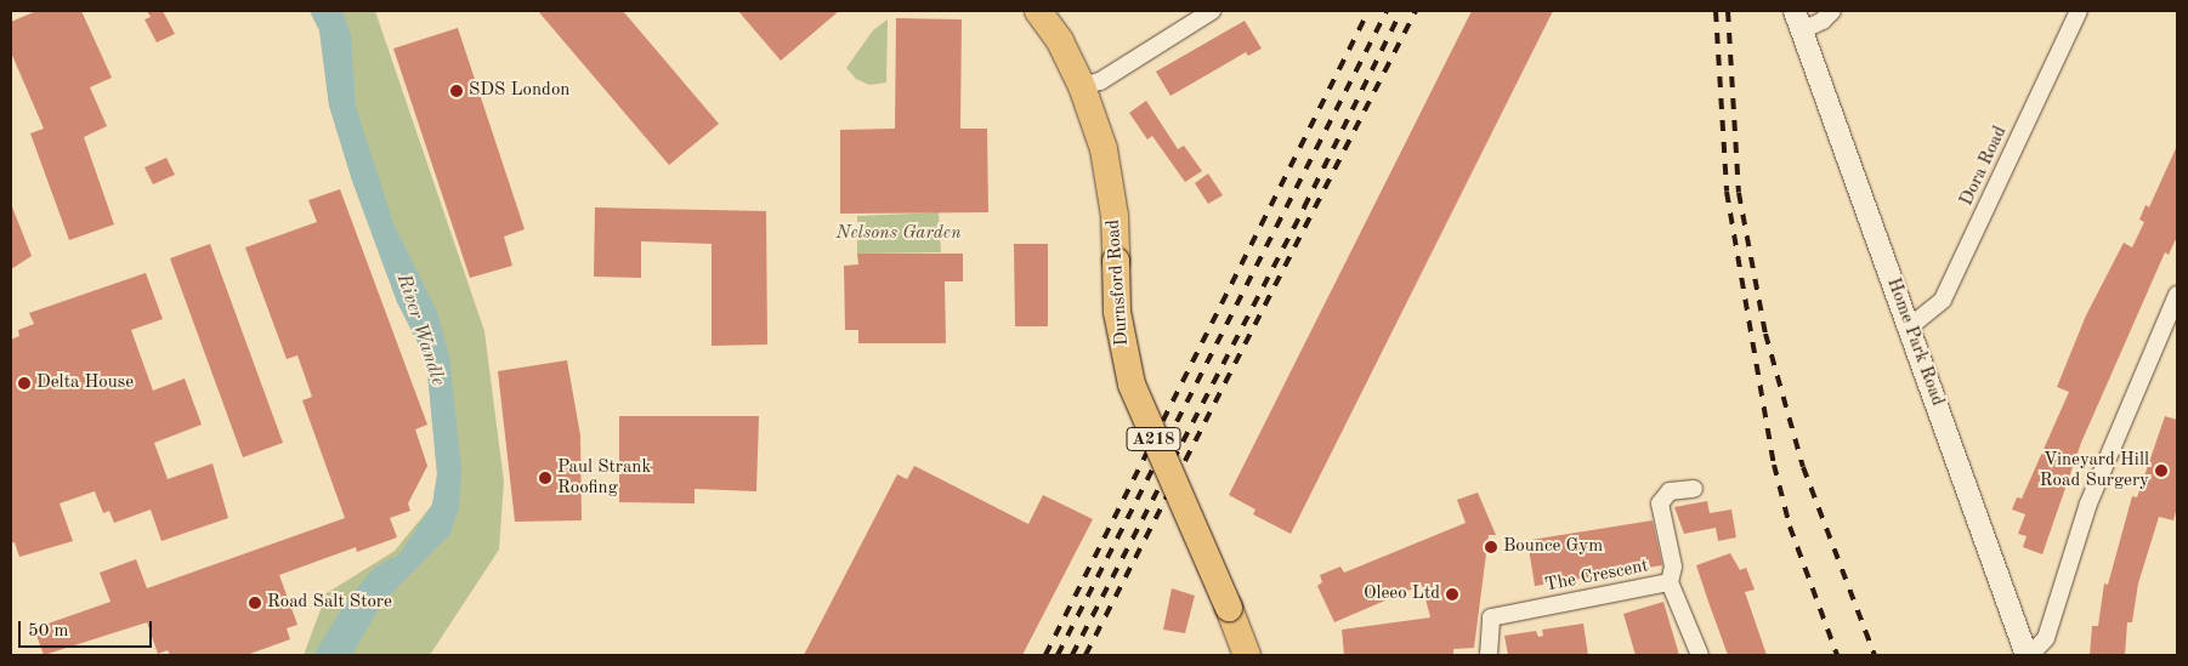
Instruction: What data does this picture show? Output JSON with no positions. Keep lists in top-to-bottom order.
{
  "streets": {
    "main road": ["Durnsford Road", "A218"],
    "street": ["Dora Road", "Home Park Road", "The Crescent"]
  },
  "crossings": [
    ["Dora Road", "Home Park Road"]
  ],
  "water": ["River Wandle"],
  "parks": ["Nelsons Garden"],
  "places": [
    "SDS London",
    "Delta House",
    "Vineyard Hill Road Surgery",
    "Paul Strank Roofing",
    "Bounce Gym",
    "Oleeo Ltd",
    "Road Salt Store"
  ],
  "scale_bar": "50 m"
}
